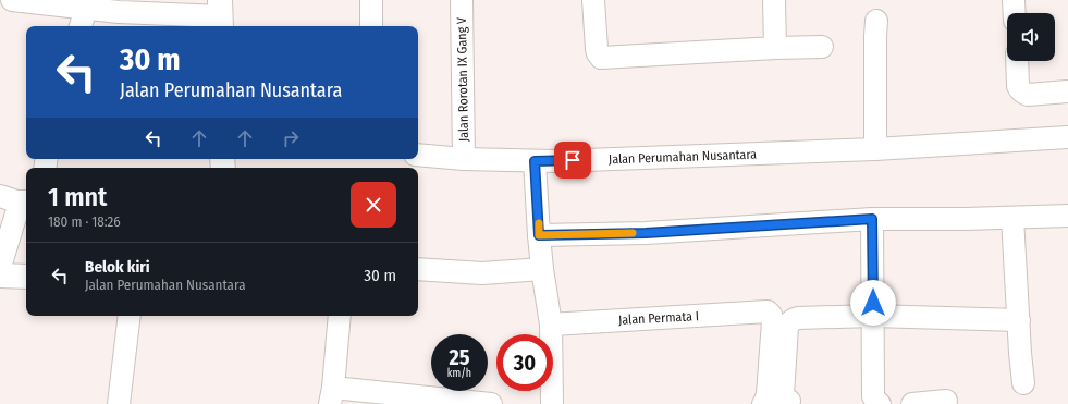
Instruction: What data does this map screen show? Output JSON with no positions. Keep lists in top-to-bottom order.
{
  "streets": {
    "street": ["Jalan Rorotan IX Gang V", "Jalan Perumahan Nusantara", "Jalan Permata I"]
  },
  "crossings": [
    ["Jalan Rorotan IX Gang V", "Jalan Perumahan Nusantara"]
  ],
  "page": {
    "turn": ["30 m", "Jalan Perumahan Nusantara"],
    "heading": ["1 mnt", "180 m · 18:26"],
    "list": [
      {
        "name": "Belok kiri",
        "note": "Jalan Perumahan Nusantara",
        "value": "30 m"
      }
    ],
    "speed": "25 km/h",
    "limit": "30"
  }
}
